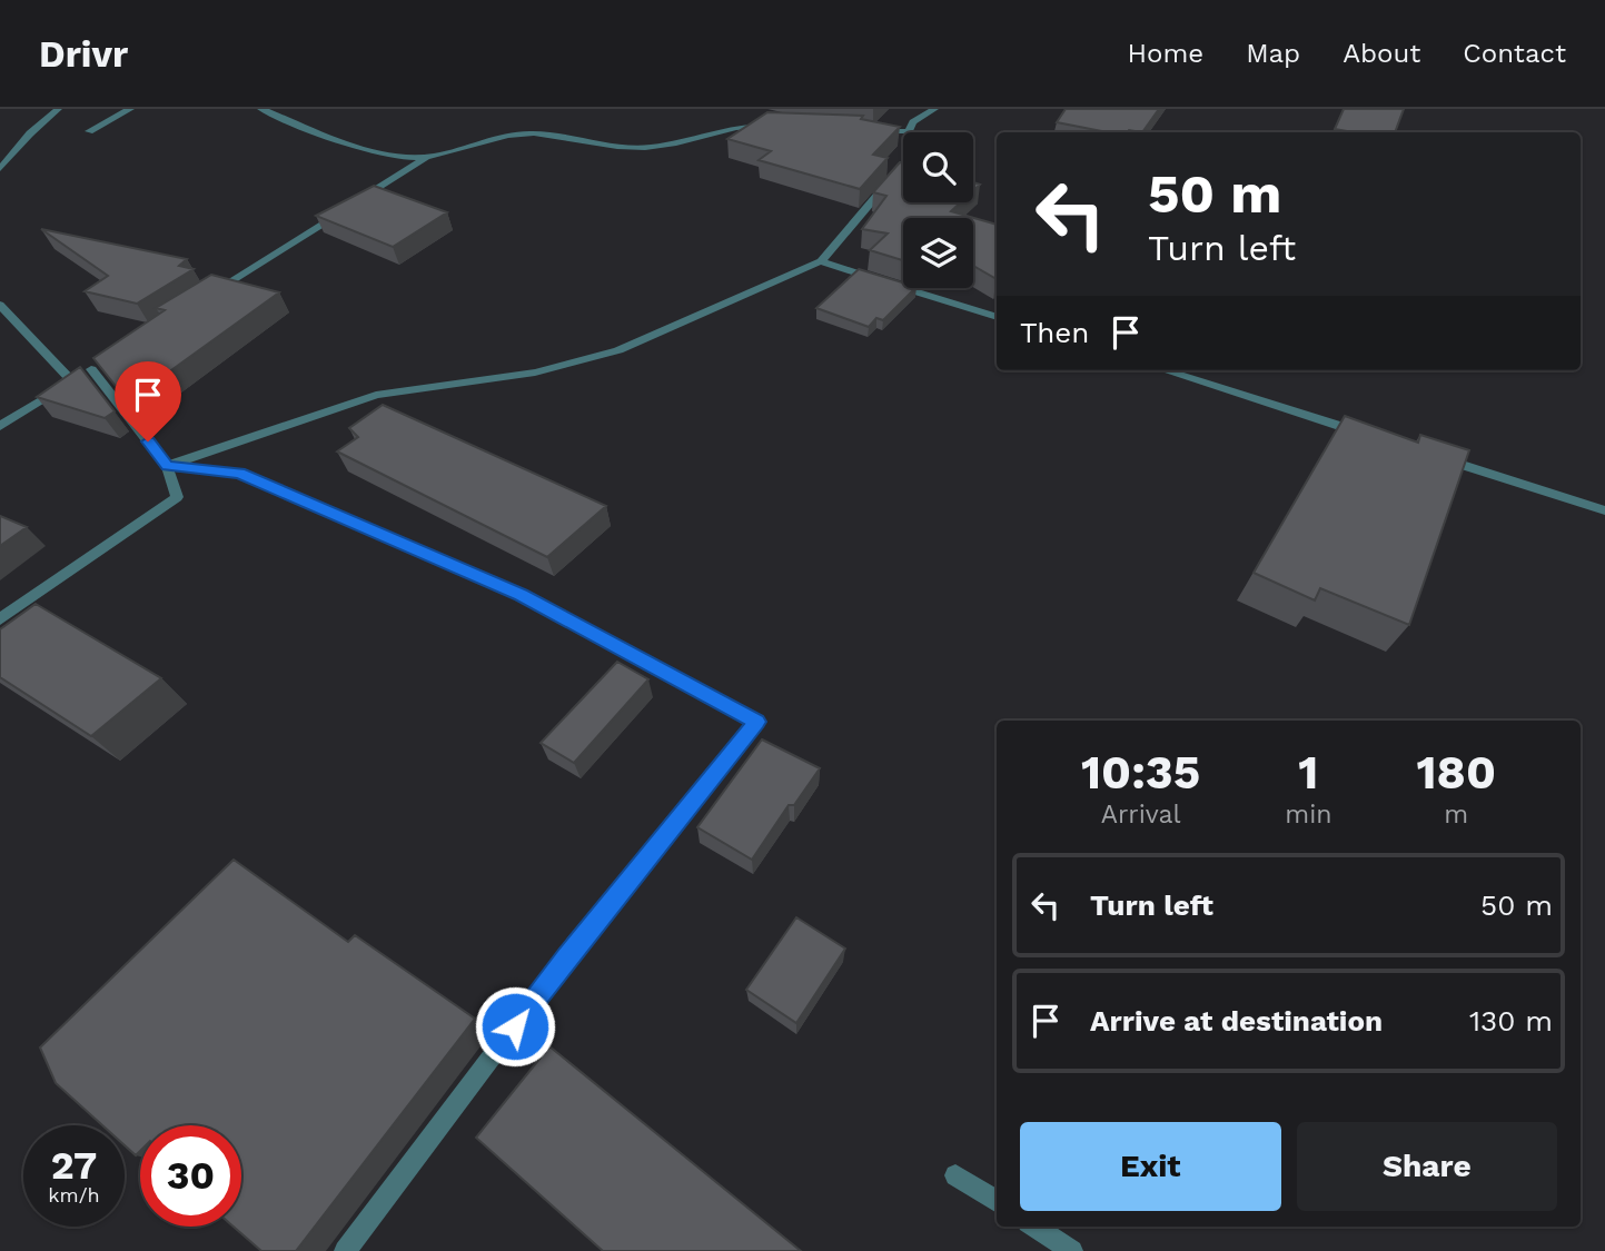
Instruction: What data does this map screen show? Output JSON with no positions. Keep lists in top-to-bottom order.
{
  "page": {
    "header": "Drivr",
    "nav": [
      "Home",
      "Map",
      "About",
      "Contact"
    ],
    "turn": ["50 m", "Turn left"],
    "then": "Then",
    "eta": [
      "10:35",
      "Arrival",
      "1",
      "min",
      "180",
      "m"
    ],
    "list": [
      {
        "name": "Turn left",
        "value": "50 m"
      },
      {
        "name": "Arrive at destination",
        "value": "130 m"
      }
    ],
    "buttons": ["Exit", "Share"],
    "speed": "27 km/h",
    "limit": "30"
  }
}
